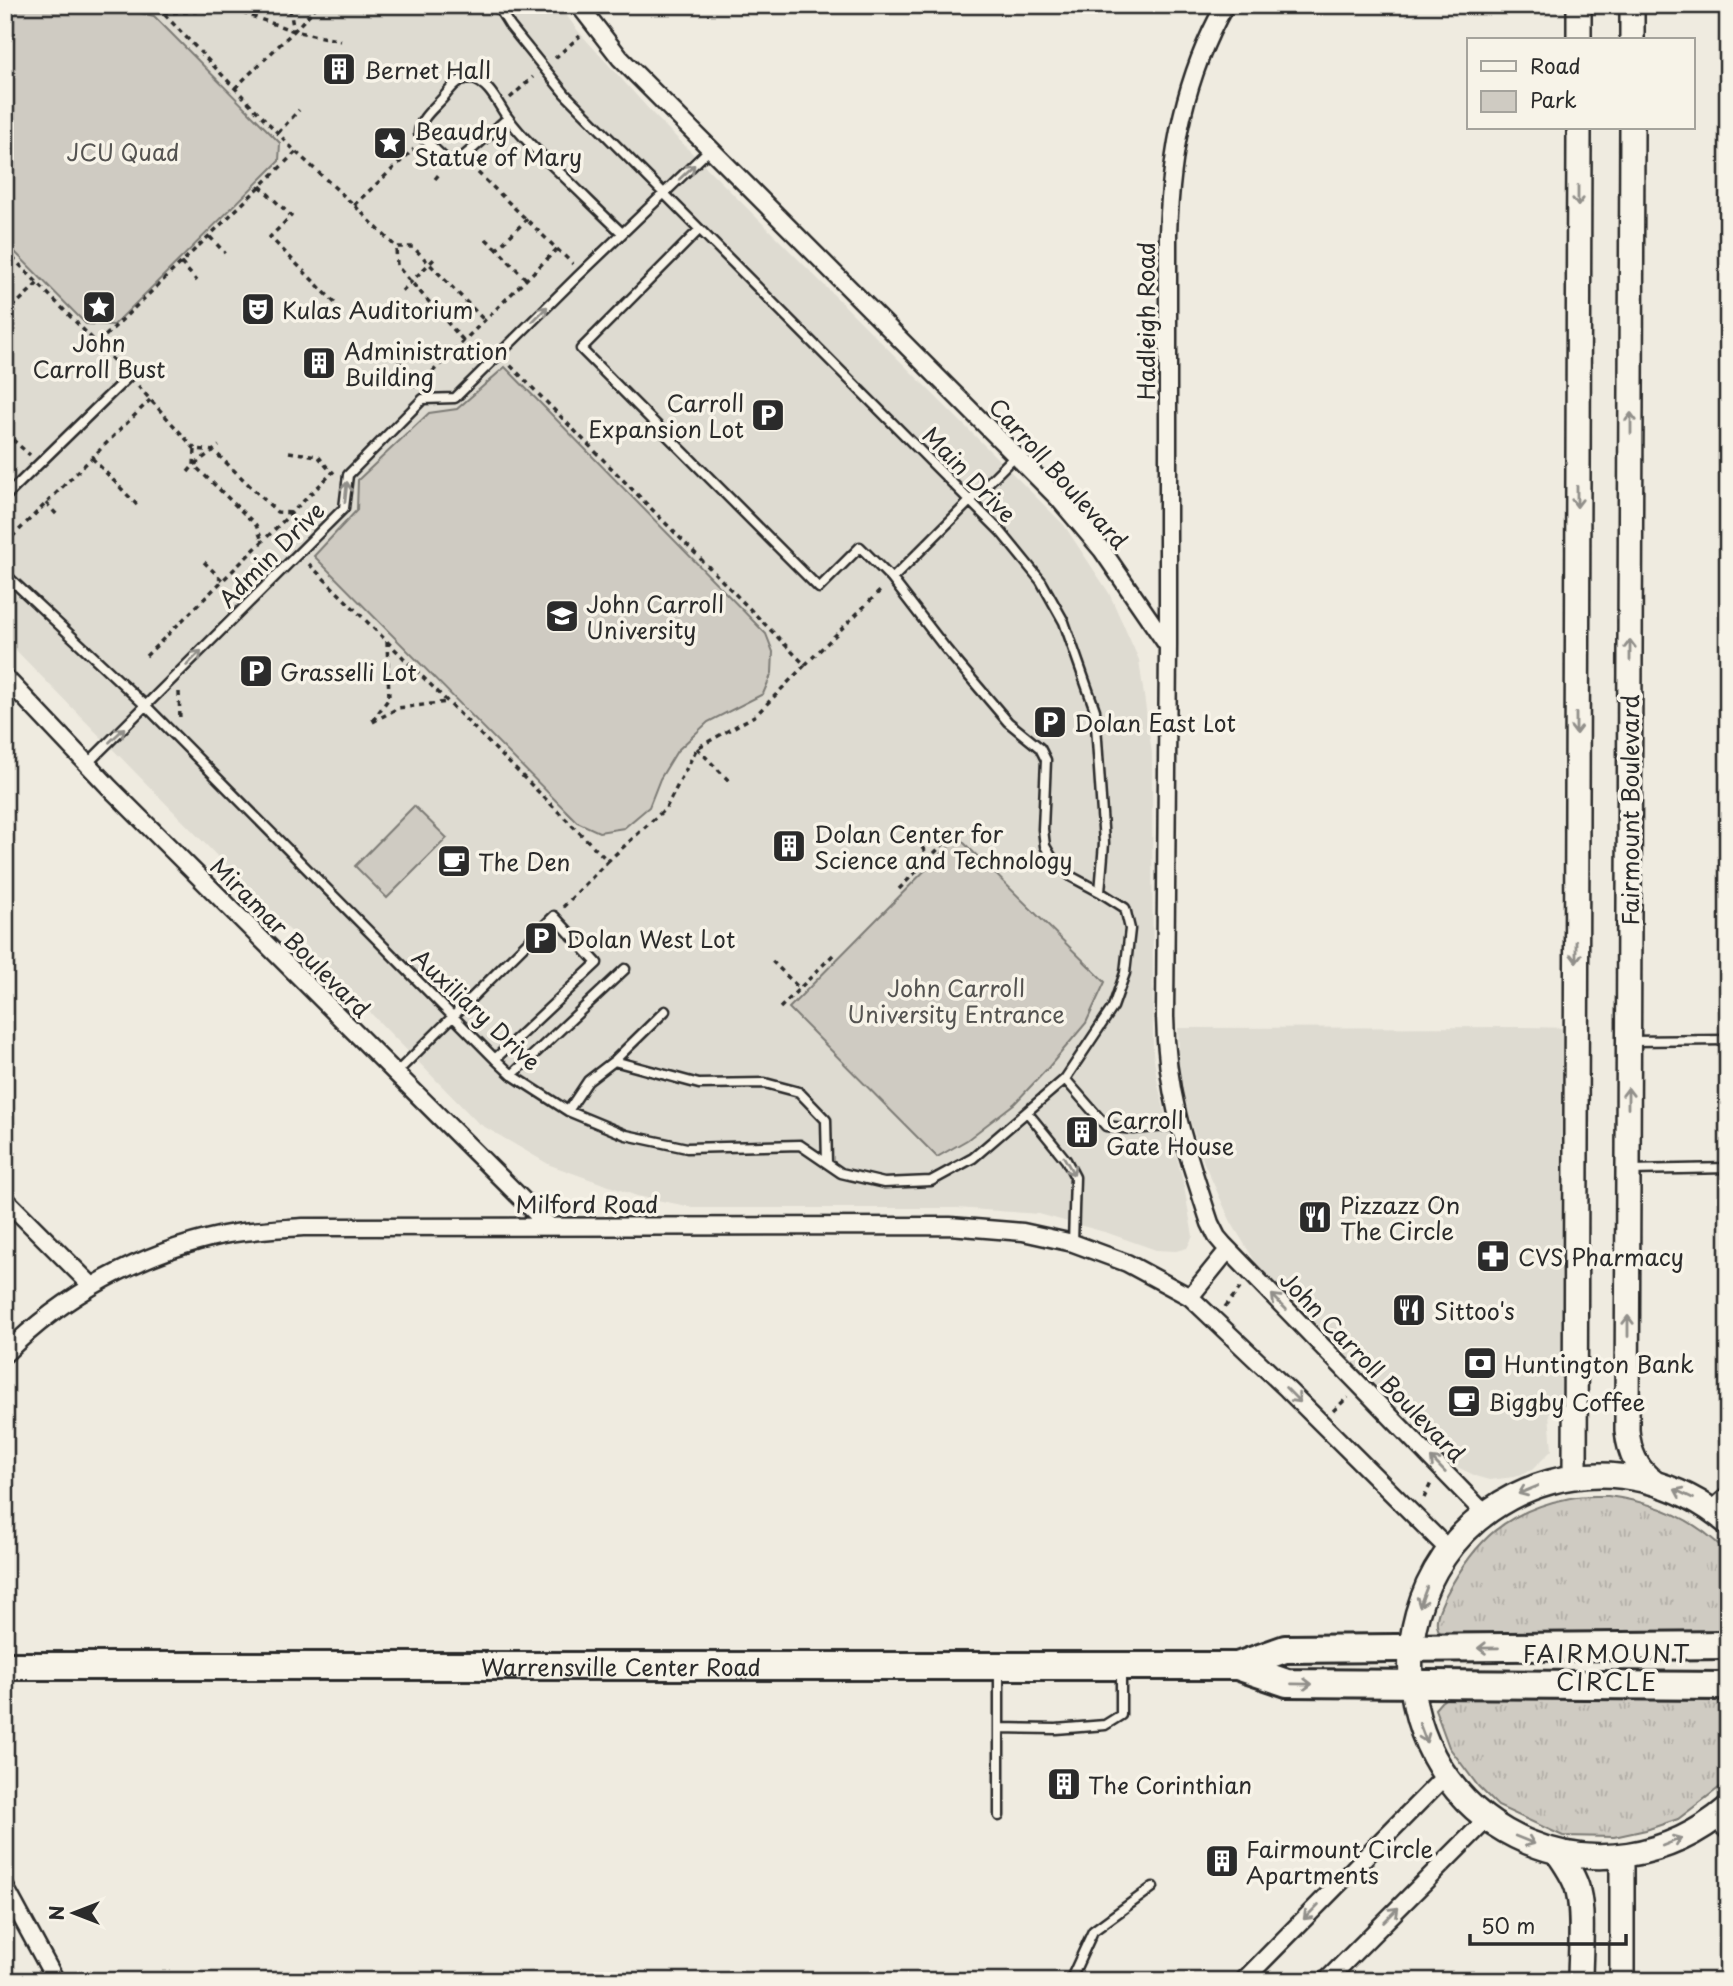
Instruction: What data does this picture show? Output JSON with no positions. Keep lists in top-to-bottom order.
{
  "streets": {
    "main road": ["Fairmount Boulevard", "Warrensville Center Road"],
    "street": [
      "Hadleigh Road",
      "Carroll Boulevard",
      "Miramar Boulevard",
      "Milford Road",
      "John Carroll Boulevard"
    ],
    "lane": ["Main Drive", "Admin Drive", "Auxiliary Drive"]
  },
  "crossings": [
    ["Hadleigh Road", "Carroll Boulevard"],
    ["Carroll Boulevard", "Admin Drive"],
    ["Main Drive", "Admin Drive"],
    ["Admin Drive", "Miramar Boulevard"],
    ["Admin Drive", "Auxiliary Drive"],
    ["Miramar Boulevard", "Milford Road"]
  ],
  "one_way": ["Admin Drive"],
  "districts": ["FAIRMOUNT CIRCLE"],
  "parks": ["JCU Quad", "John Carroll University Entrance"],
  "places": {
    "building": [
      "Bernet Hall",
      "Administration Building",
      "Dolan Center for Science and Technology",
      "Carroll Gate House",
      "The Corinthian",
      "Fairmount Circle Apartments"
    ],
    "place": ["Beaudry Statue of Mary", "John Carroll Bust"],
    "theatre": ["Kulas Auditorium"],
    "parking": [
      "Carroll Expansion Lot",
      "Grasselli Lot",
      "Dolan East Lot",
      "Dolan West Lot"
    ],
    "school or university": ["John Carroll University"],
    "cafe": ["The Den", "Biggby Coffee"],
    "restaurant": ["Pizzazz On The Circle", "Sittoo's"],
    "pharmacy": ["CVS Pharmacy"],
    "bank": ["Huntington Bank"]
  },
  "legend": ["Road", "Park"],
  "scale_bar": "50 m",
  "north": "left"
}
